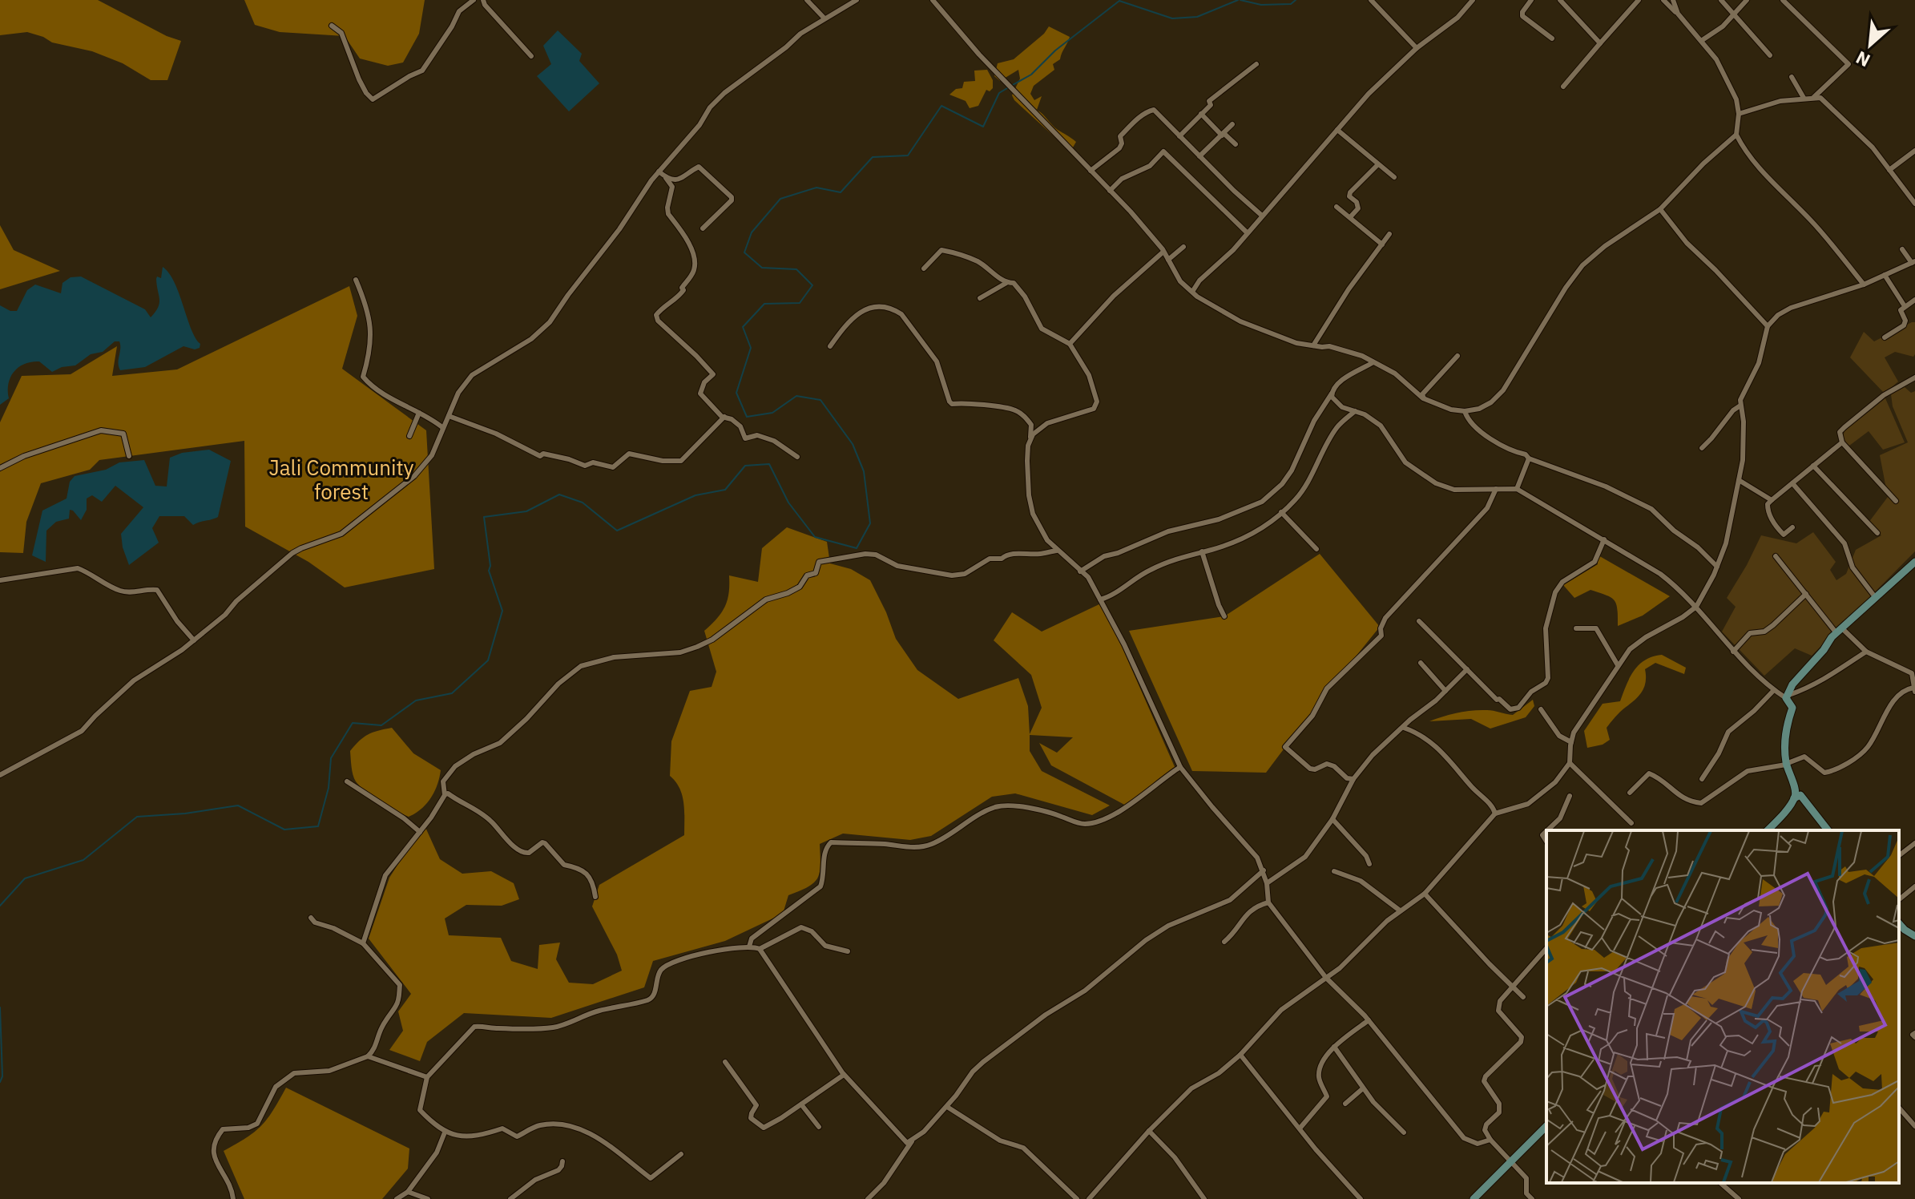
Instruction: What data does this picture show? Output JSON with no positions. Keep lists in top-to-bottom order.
{
  "parks": ["Jali Community forest"],
  "north": "bottom left"
}
